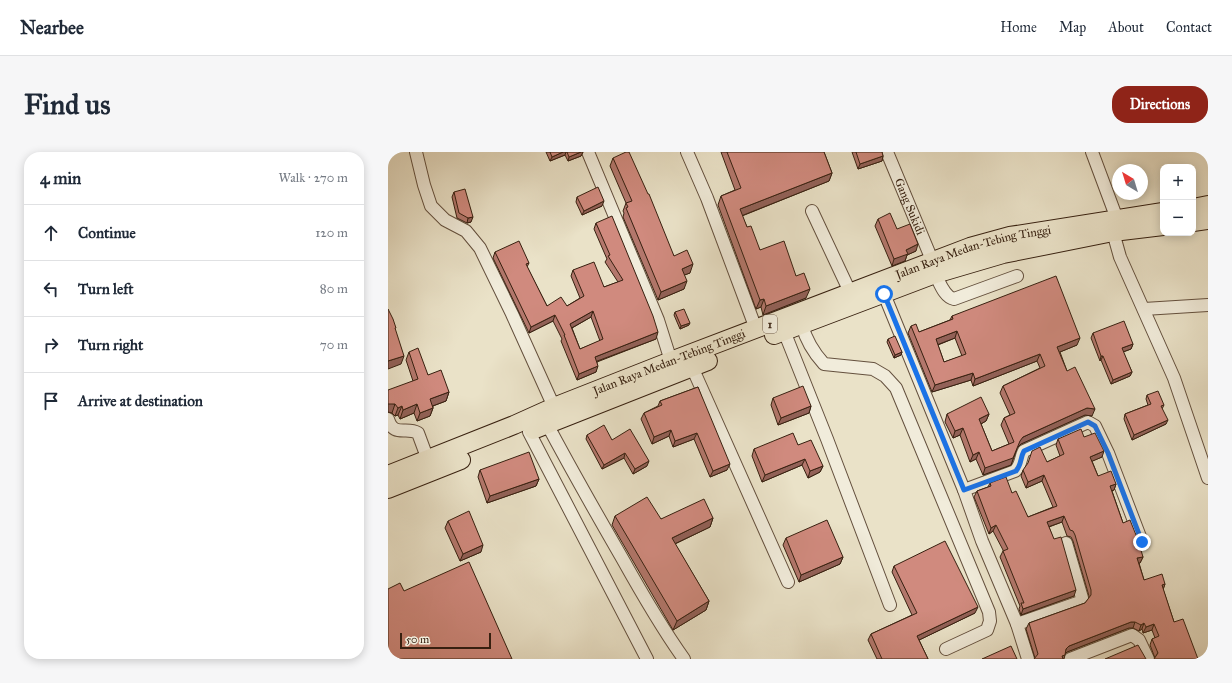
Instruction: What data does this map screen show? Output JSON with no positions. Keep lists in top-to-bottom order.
{
  "streets": {
    "highway": ["Jalan Raya Medan-Tebing Tinggi", "1"],
    "street": ["Gang Sukidi"]
  },
  "crossings": [
    ["Gang Sukidi", "Jalan Raya Medan-Tebing Tinggi"]
  ],
  "scale_bar": "50 m",
  "north": "top left",
  "page": {
    "header": "Nearbee",
    "nav": [
      "Home",
      "Map",
      "About",
      "Contact"
    ],
    "buttons": "Directions",
    "title": "Find us",
    "heading": ["4 min", "Walk · 270 m"],
    "map_buttons": ["+", "−"],
    "list": [
      ["Continue", "120 m"],
      ["Turn left", "80 m"],
      ["Turn right", "70 m"],
      "Arrive at destination"
    ],
    "scale": "50 m"
  }
}
